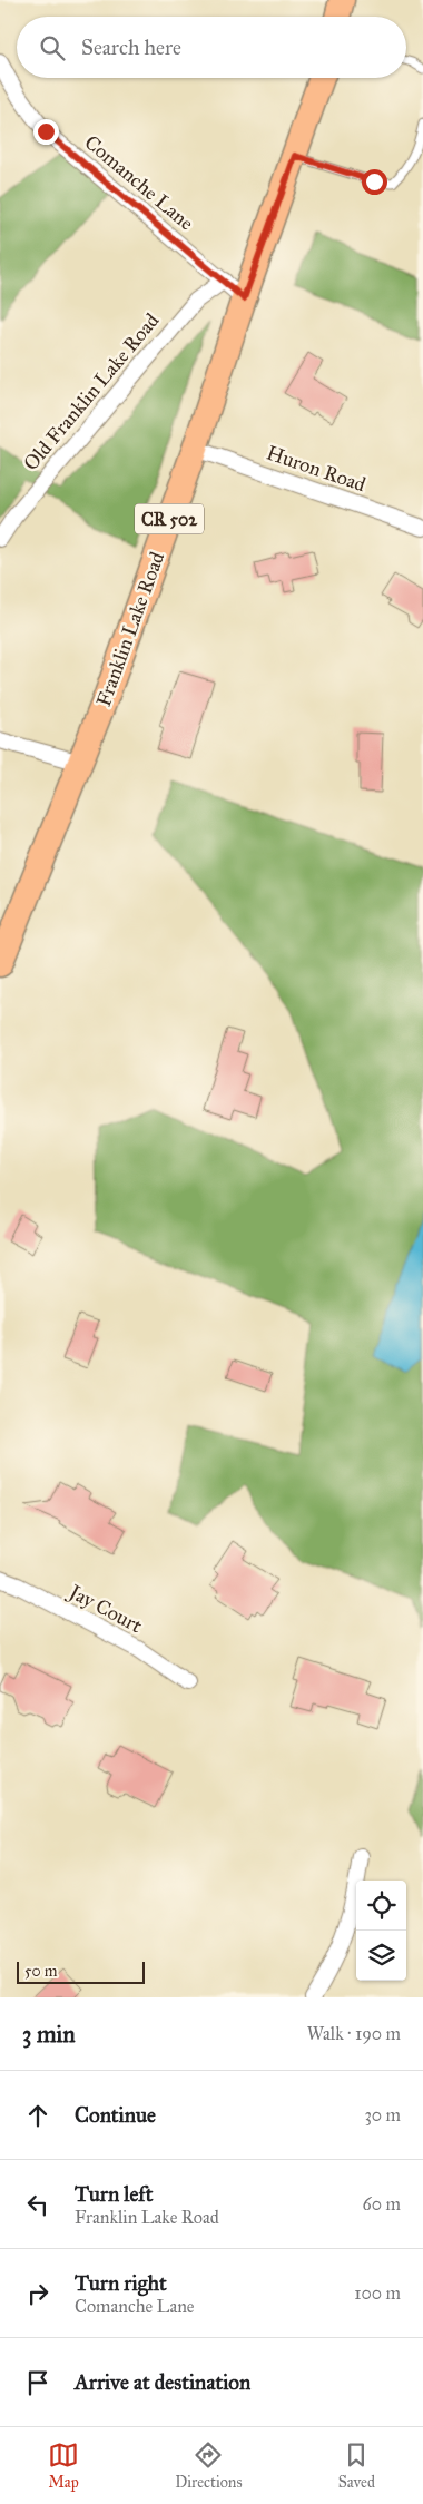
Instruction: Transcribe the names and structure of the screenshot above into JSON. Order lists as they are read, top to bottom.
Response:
{
  "streets": {
    "main road": ["CR 502", "Franklin Lake Road"],
    "street": [
      "Comanche Lane",
      "Old Franklin Lake Road",
      "Huron Road",
      "Jay Court"
    ]
  },
  "crossings": [
    ["Comanche Lane", "Old Franklin Lake Road"],
    ["Comanche Lane", "Franklin Lake Road"],
    ["Huron Road", "Franklin Lake Road"]
  ],
  "scale_bar": "50 m",
  "page": {
    "search": "Search here",
    "scale": "50 m",
    "heading": ["3 min", "Walk · 190 m"],
    "list": [
      ["Continue", "30 m"],
      ["Turn left", "Franklin Lake Road", "60 m"],
      ["Turn right", "Comanche Lane", "100 m"],
      "Arrive at destination"
    ],
    "nav": ["Map", "Directions", "Saved"]
  }
}
